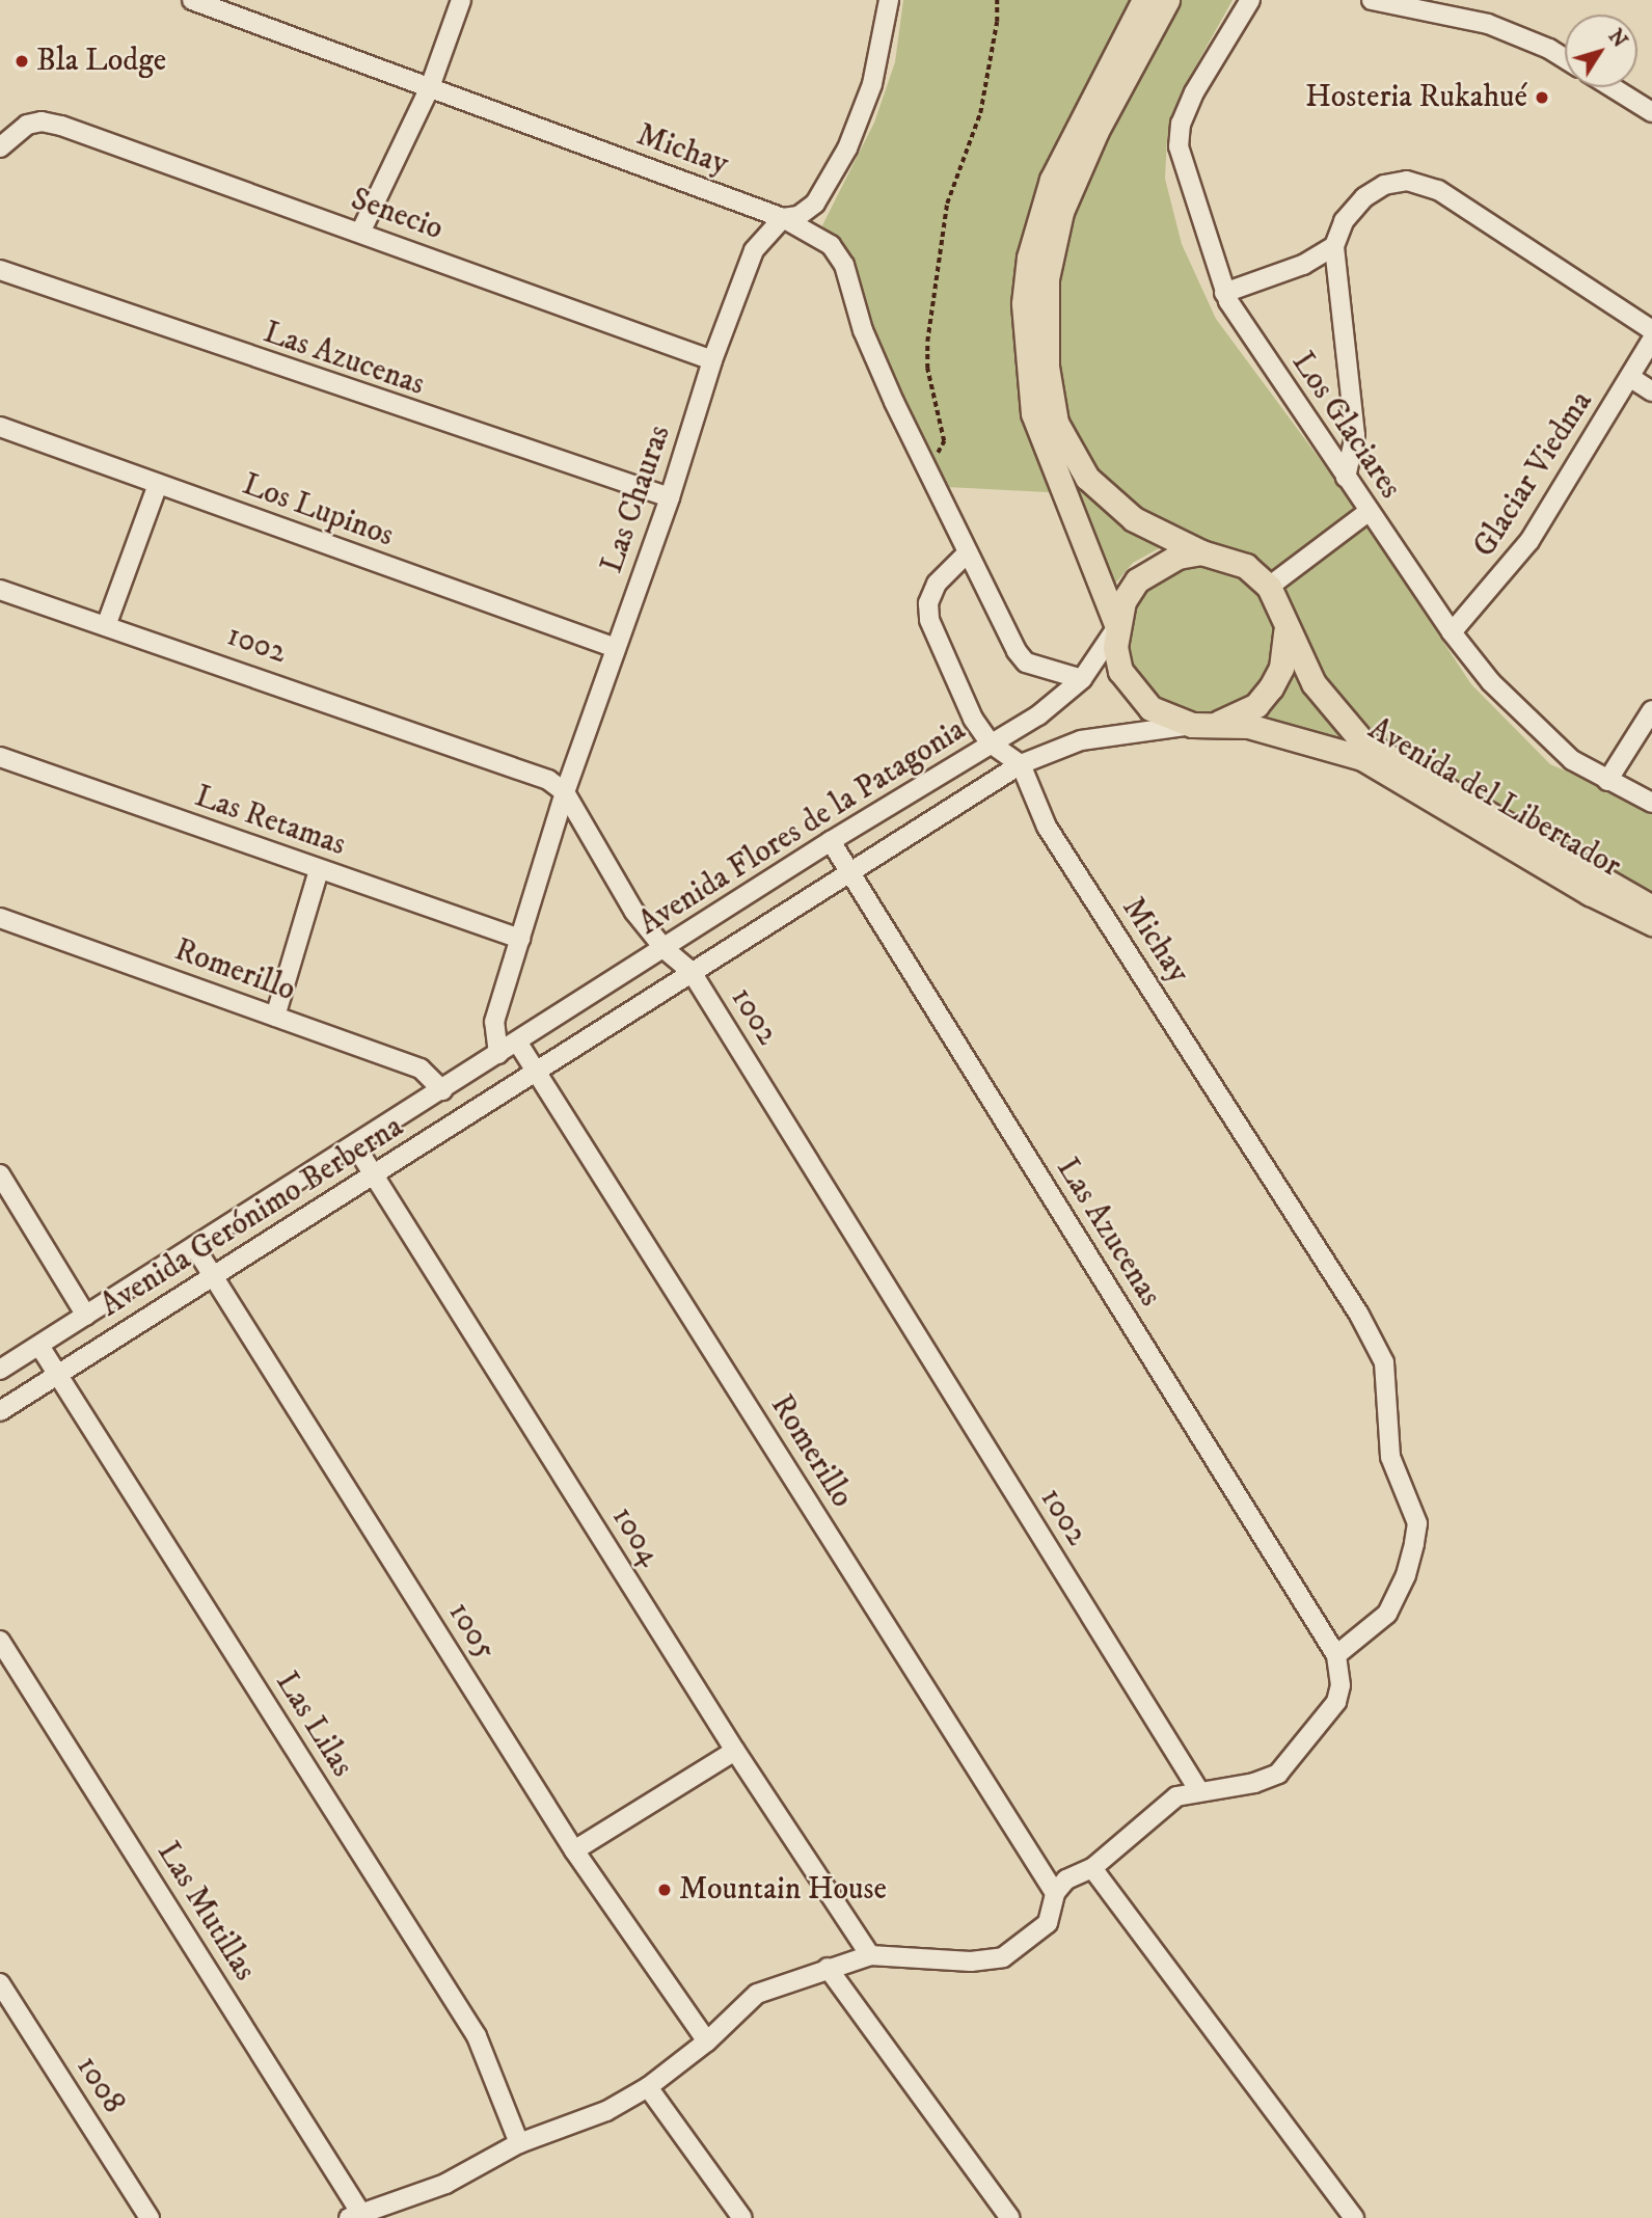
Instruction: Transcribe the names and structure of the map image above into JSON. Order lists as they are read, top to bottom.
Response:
{
  "streets": {
    "main road": ["Avenida del Libertador"],
    "street": [
      "Michay",
      "Senecio",
      "Las Azucenas",
      "Los Glaciares",
      "Glaciar Viedma",
      "Las Chauras",
      "Los Lupinos",
      "1002",
      "Las Retamas",
      "Avenida Flores de la Patagonia",
      "Romerillo",
      "Avenida Gerónimo Berberna",
      "1004",
      "1005",
      "Las Lilas",
      "Las Mutillas",
      "1008"
    ]
  },
  "crossings": [
    ["Michay", "Las Azucenas"],
    ["Michay", "Las Chauras"],
    ["Michay", "Avenida Flores de la Patagonia"],
    ["Senecio", "Las Chauras"],
    ["Las Azucenas", "Las Chauras"],
    ["Las Azucenas", "Avenida Flores de la Patagonia"],
    ["Los Glaciares", "Glaciar Viedma"],
    ["Las Chauras", "Los Lupinos"],
    ["Las Chauras", "1002"],
    ["Las Chauras", "Las Retamas"],
    ["Las Chauras", "Avenida Flores de la Patagonia"],
    ["Las Chauras", "Avenida Gerónimo Berberna"],
    ["1002", "Avenida Flores de la Patagonia"],
    ["Avenida del Libertador", "Avenida Flores de la Patagonia"],
    ["Avenida Flores de la Patagonia", "Romerillo"],
    ["Avenida Flores de la Patagonia", "Avenida Gerónimo Berberna"],
    ["Romerillo", "Avenida Gerónimo Berberna"],
    ["Avenida Gerónimo Berberna", "1004"],
    ["Avenida Gerónimo Berberna", "1005"],
    ["Avenida Gerónimo Berberna", "Las Lilas"]
  ],
  "places": ["Bla Lodge", "Hosteria Rukahué", "Mountain House"],
  "north": "top right"
}
